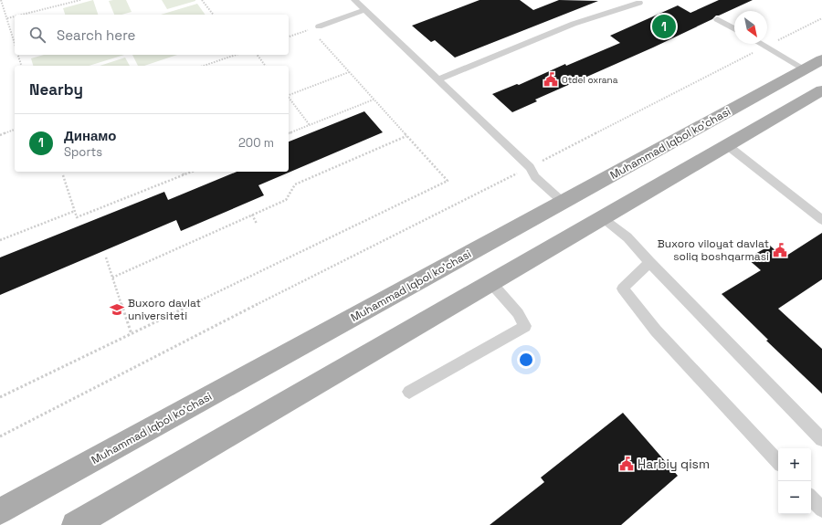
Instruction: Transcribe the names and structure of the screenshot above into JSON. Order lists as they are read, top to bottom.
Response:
{
  "streets": {
    "main road": ["Muhammad Iqbol ko'chasi"]
  },
  "places": {
    "public building": ["Otdel oxrana", "Buxoro viloyat davlat soliq boshqarmasi", "Harbiy qism"],
    "school or university": ["Buxoro davlat universiteti"]
  },
  "north": "bottom right",
  "page": {
    "pins": "1",
    "search": "Search here",
    "heading": "Nearby",
    "list": [
      {
        "mark": "1",
        "name": "Динамо",
        "note": "Sports",
        "value": "200 m"
      }
    ],
    "map_buttons": ["+", "−"]
  }
}
